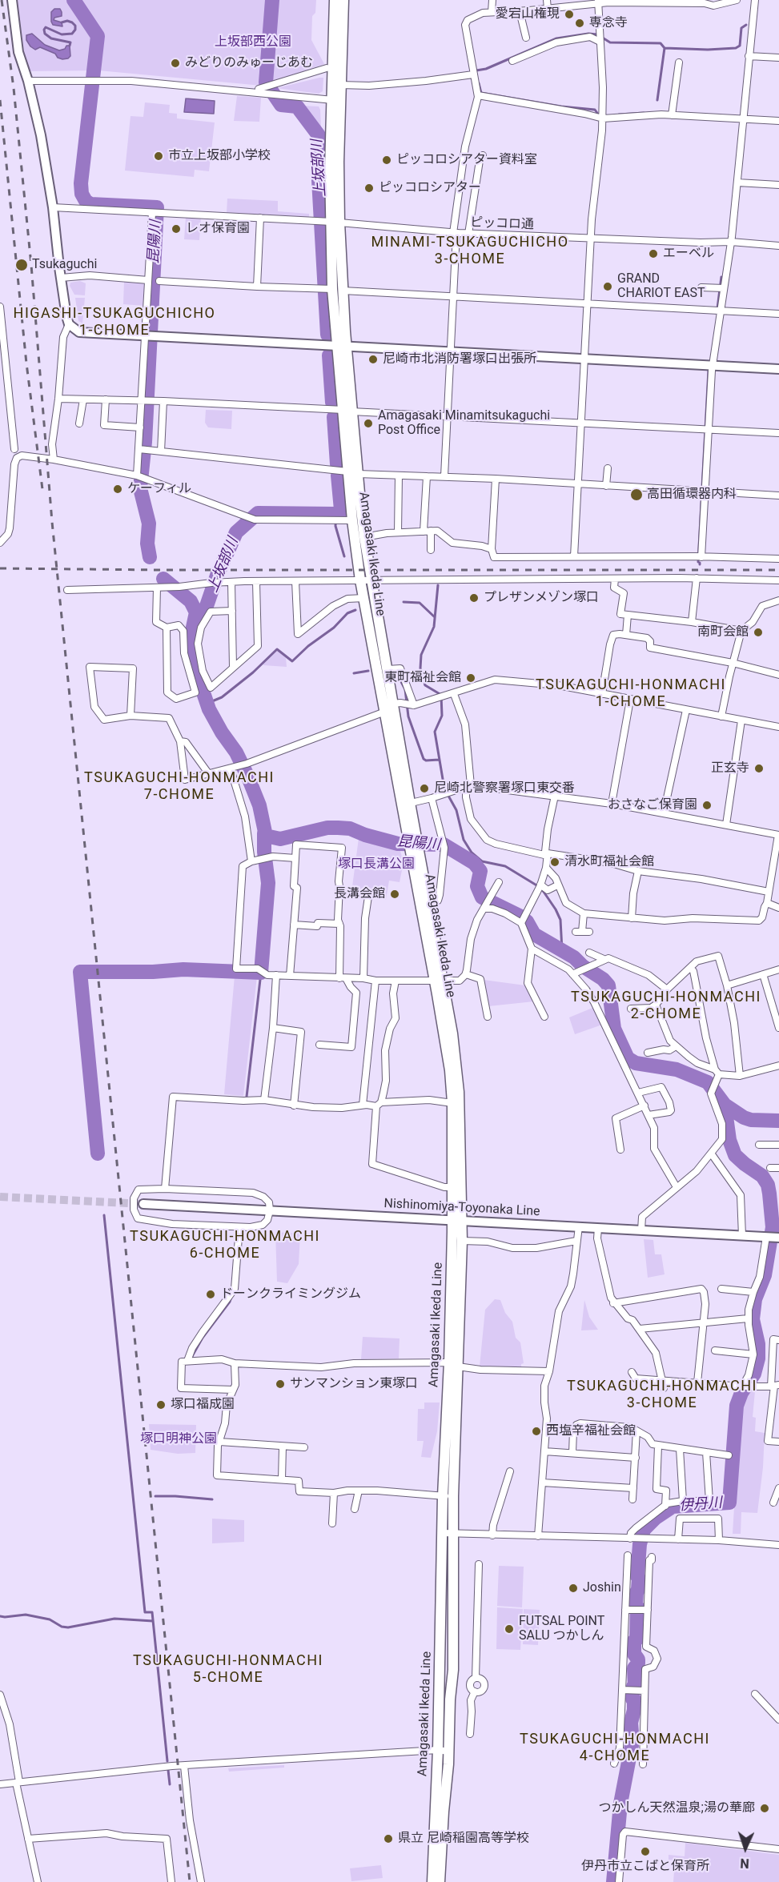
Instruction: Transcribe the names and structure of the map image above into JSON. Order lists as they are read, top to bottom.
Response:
{
  "streets": {
    "main road": ["Amagasaki Ikeda Line", "Nishinomiya-Toyonaka Line"],
    "street": ["ピッコロ通"]
  },
  "crossings": [
    ["ピッコロ通", "Amagasaki Ikeda Line"],
    ["Amagasaki Ikeda Line", "Nishinomiya-Toyonaka Line"]
  ],
  "districts": [
    "MINAMI-TSUKAGUCHICHO 3-CHOME",
    "HIGASHI-TSUKAGUCHICHO 1-CHOME",
    "TSUKAGUCHI-HONMACHI 1-CHOME",
    "TSUKAGUCHI-HONMACHI 7-CHOME",
    "TSUKAGUCHI-HONMACHI 2-CHOME",
    "TSUKAGUCHI-HONMACHI 6-CHOME",
    "TSUKAGUCHI-HONMACHI 3-CHOME",
    "TSUKAGUCHI-HONMACHI 5-CHOME",
    "TSUKAGUCHI-HONMACHI 4-CHOME"
  ],
  "water": ["上坂部川", "昆陽川", "伊丹川"],
  "parks": ["上坂部西公園", "塚口長溝公園", "塚口明神公園"],
  "places": [
    "愛宕山権現",
    "専念寺",
    "みどりのみゅーじあむ",
    "市立上坂部小学校",
    "ピッコロシアター資料室",
    "ピッコロシアター",
    "レオ保育園",
    "エーベル",
    "Tsukaguchi",
    "GRAND CHARIOT EAST",
    "尼崎市北消防署塚口出張所",
    "Amagasaki Minamitsukaguchi Post Office",
    "ケーフィル",
    "高田循環器内科",
    "プレザンメゾン塚口",
    "南町会館",
    "東町福祉会館",
    "正玄寺",
    "尼崎北警察署塚口東交番",
    "おさなご保育園",
    "清水町福祉会館",
    "長溝会館",
    "ドーンクライミングジム",
    "サンマンション東塚口",
    "塚口福成園",
    "西塩辛福祉会館",
    "Joshin",
    "FUTSAL POINT SALU つかしん",
    "つかしん天然温泉;湯の華廊",
    "県立 尼崎稲園高等学校",
    "伊丹市立こばと保育所"
  ],
  "north": "bottom"
}
